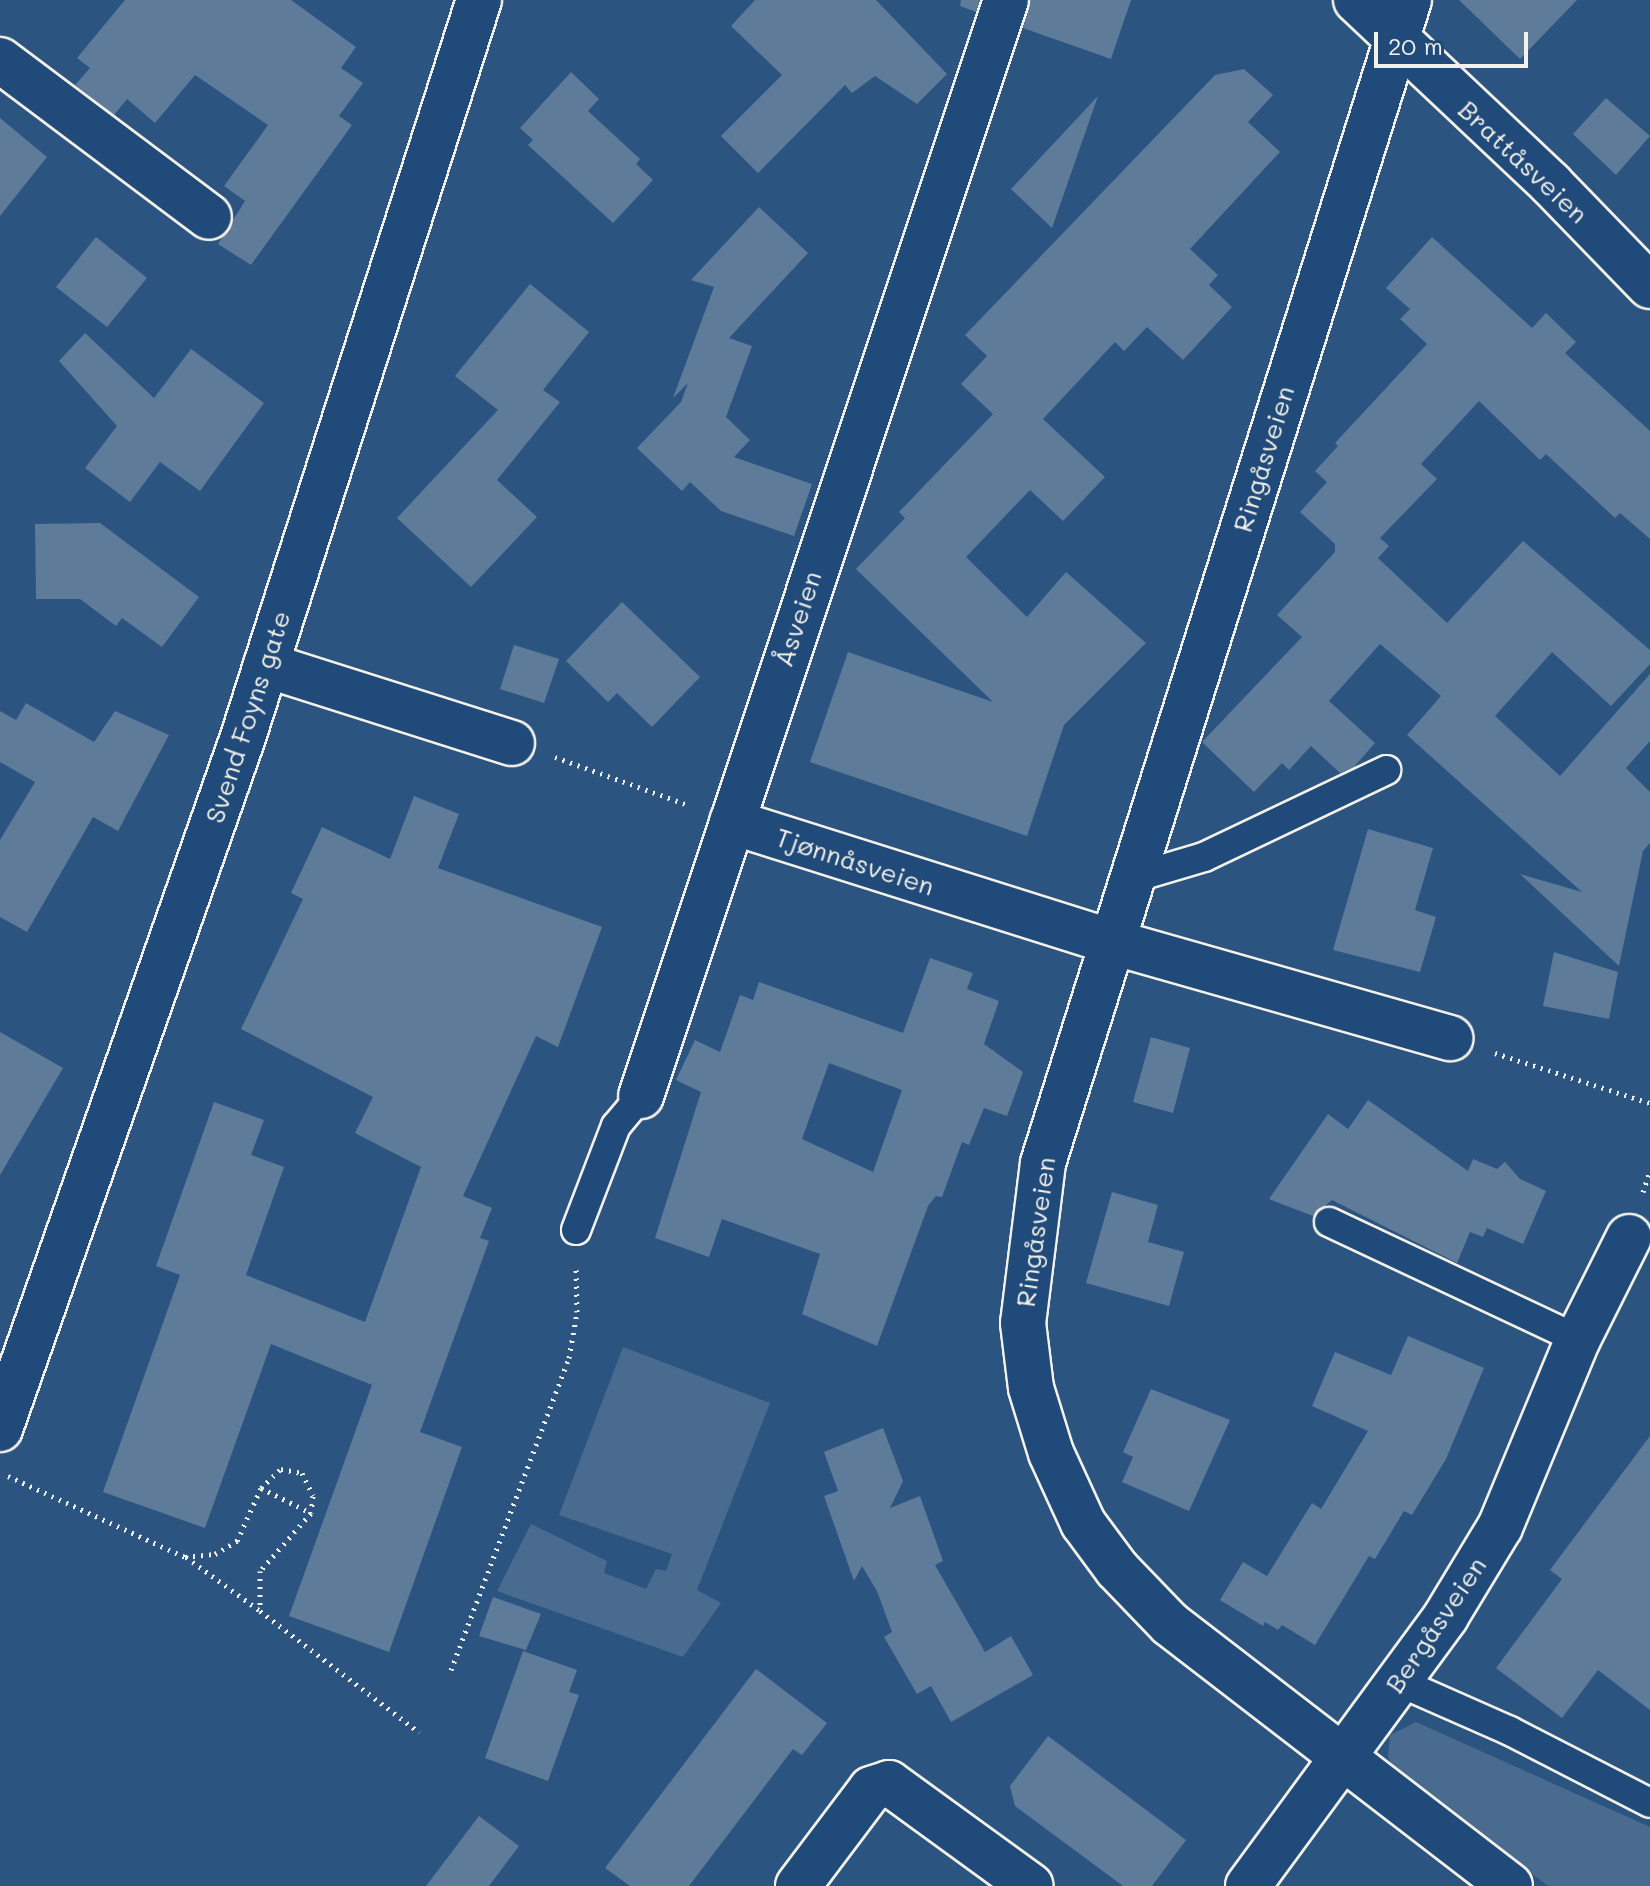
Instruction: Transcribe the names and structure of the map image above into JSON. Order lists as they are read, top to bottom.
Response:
{
  "streets": {
    "street": [
      "Brattåsveien",
      "Ringåsveien",
      "Åsveien",
      "Svend Foyns gate",
      "Tjønnåsveien",
      "Bergåsveien"
    ]
  },
  "crossings": [
    ["Brattåsveien", "Ringåsveien"],
    ["Ringåsveien", "Tjønnåsveien"],
    ["Ringåsveien", "Bergåsveien"],
    ["Åsveien", "Tjønnåsveien"]
  ],
  "scale_bar": "20 m"
}
